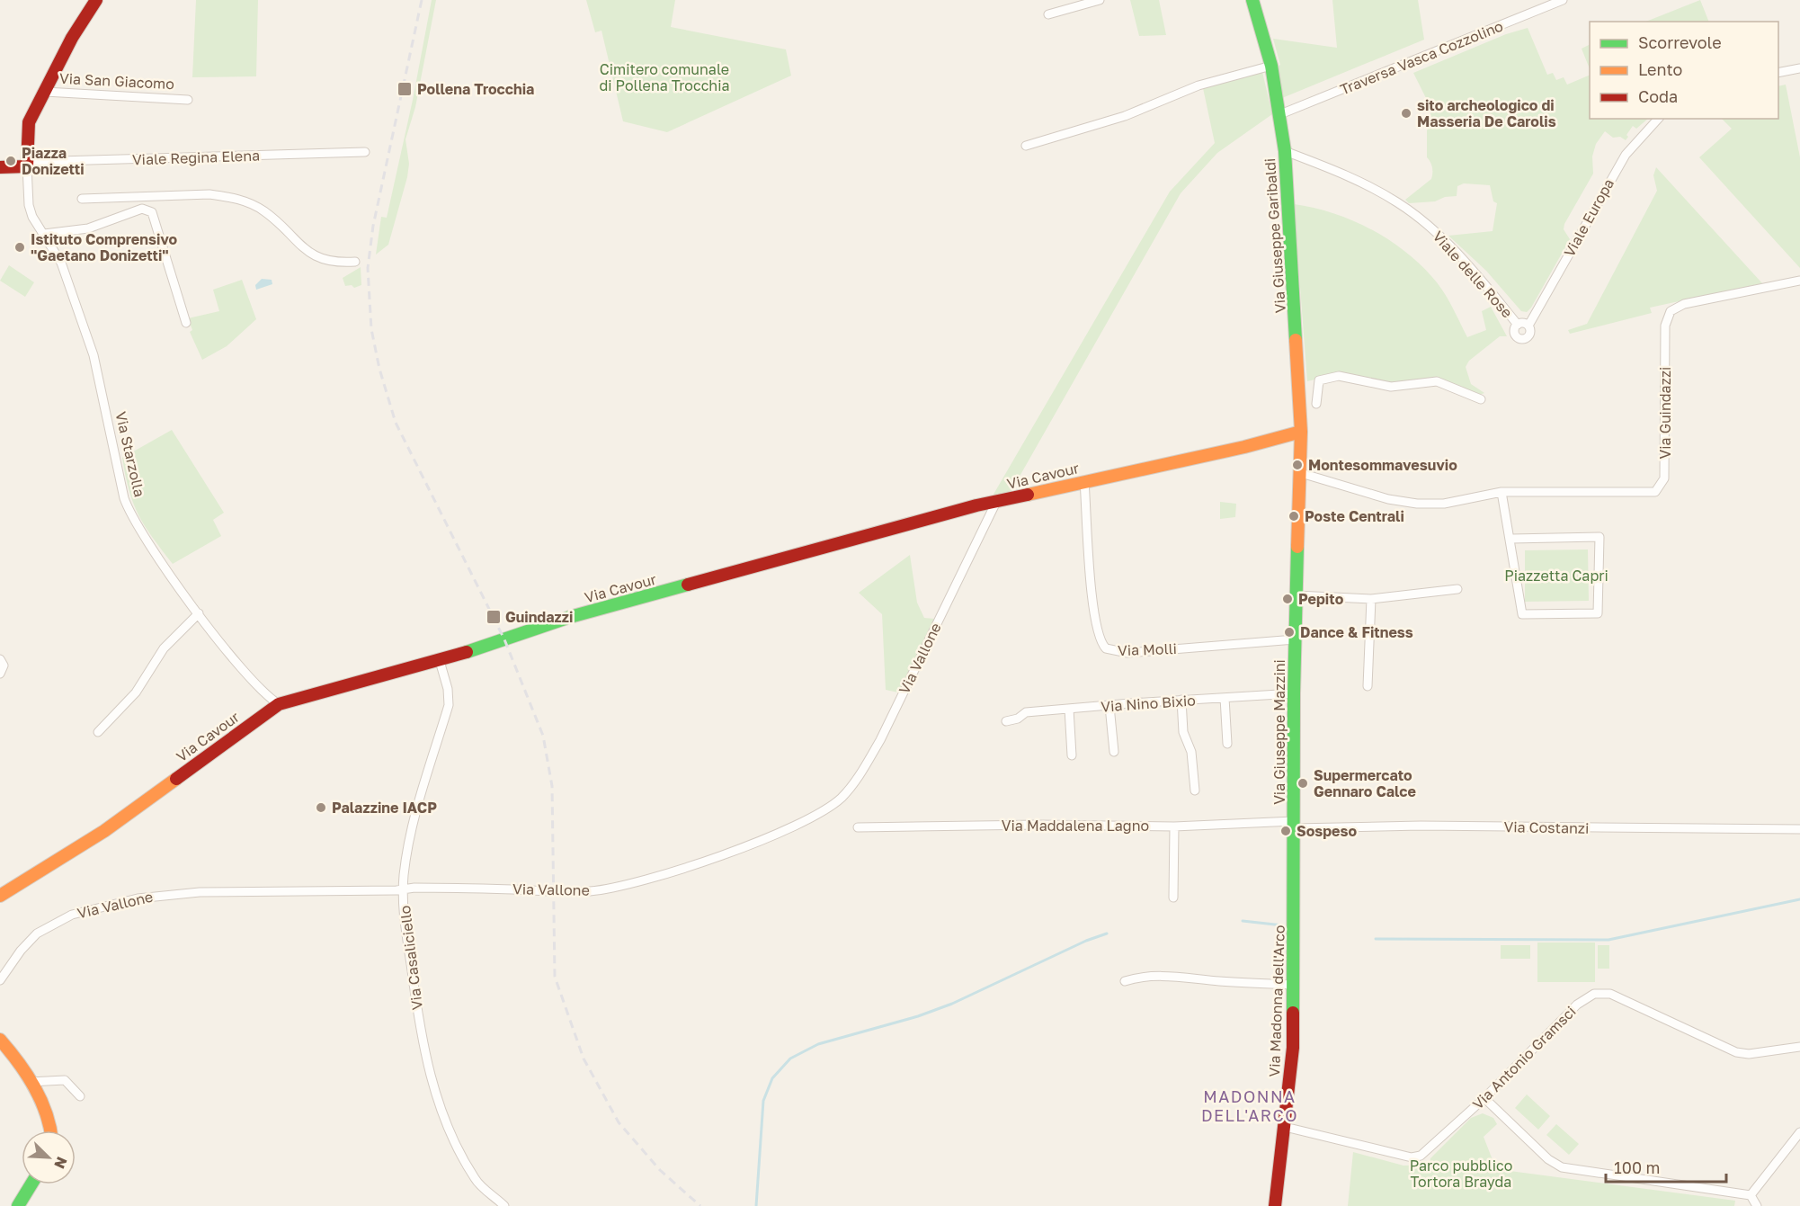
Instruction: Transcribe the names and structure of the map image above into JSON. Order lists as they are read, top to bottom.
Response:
{
  "streets": {
    "street": [
      "Traversa Vasca Cozzolino",
      "Via San Giacomo",
      "Viale Regina Elena",
      "Viale Europa",
      "Via Giuseppe Garibaldi",
      "Viale delle Rose",
      "Via Guindazzi",
      "Via Starzolla",
      "Via Cavour",
      "Via Molli",
      "Via Vallone",
      "Via Nino Bixio",
      "Via Giuseppe Mazzini",
      "Via Maddalena Lagno",
      "Via Costanzi",
      "Via Casaliciello",
      "Via Madonna dell'Arco",
      "Via Antonio Gramsci"
    ]
  },
  "crossings": [
    ["Traversa Vasca Cozzolino", "Via Giuseppe Garibaldi"],
    ["Via San Giacomo", "Viale Regina Elena"],
    ["Via San Giacomo", "Via Starzolla"],
    ["Viale Regina Elena", "Via Starzolla"],
    ["Viale Europa", "Viale delle Rose"],
    ["Via Giuseppe Garibaldi", "Viale delle Rose"],
    ["Via Giuseppe Garibaldi", "Via Guindazzi"],
    ["Via Giuseppe Garibaldi", "Via Cavour"],
    ["Via Giuseppe Garibaldi", "Via Giuseppe Mazzini"],
    ["Via Guindazzi", "Via Giuseppe Mazzini"],
    ["Via Starzolla", "Via Cavour"],
    ["Via Cavour", "Via Molli"],
    ["Via Cavour", "Via Vallone"],
    ["Via Cavour", "Via Casaliciello"],
    ["Via Molli", "Via Giuseppe Mazzini"],
    ["Via Vallone", "Via Casaliciello"],
    ["Via Nino Bixio", "Via Giuseppe Mazzini"],
    ["Via Giuseppe Mazzini", "Via Maddalena Lagno"],
    ["Via Giuseppe Mazzini", "Via Costanzi"],
    ["Via Giuseppe Mazzini", "Via Madonna dell'Arco"],
    ["Via Maddalena Lagno", "Via Costanzi"],
    ["Via Maddalena Lagno", "Via Madonna dell'Arco"],
    ["Via Costanzi", "Via Madonna dell'Arco"],
    ["Via Madonna dell'Arco", "Via Antonio Gramsci"]
  ],
  "districts": ["MADONNA DELL'ARCO"],
  "parks": ["Cimitero comunale di Pollena Trocchia", "Piazzetta Capri", "Parco pubblico Tortora Brayda"],
  "places": {
    "transit": ["Pollena Trocchia", "Guindazzi"],
    "other": [
      "sito archeologico di Masseria De Carolis",
      "Piazza Donizetti",
      "Istituto Comprensivo \"Gaetano Donizetti\"",
      "Montesommavesuvio",
      "Poste Centrali",
      "Pepito",
      "Dance & Fitness",
      "Supermercato Gennaro Calce",
      "Palazzine IACP",
      "Sospeso"
    ]
  },
  "legend": ["Scorrevole", "Lento", "Coda"],
  "scale_bar": "100 m",
  "north": "bottom right"
}
